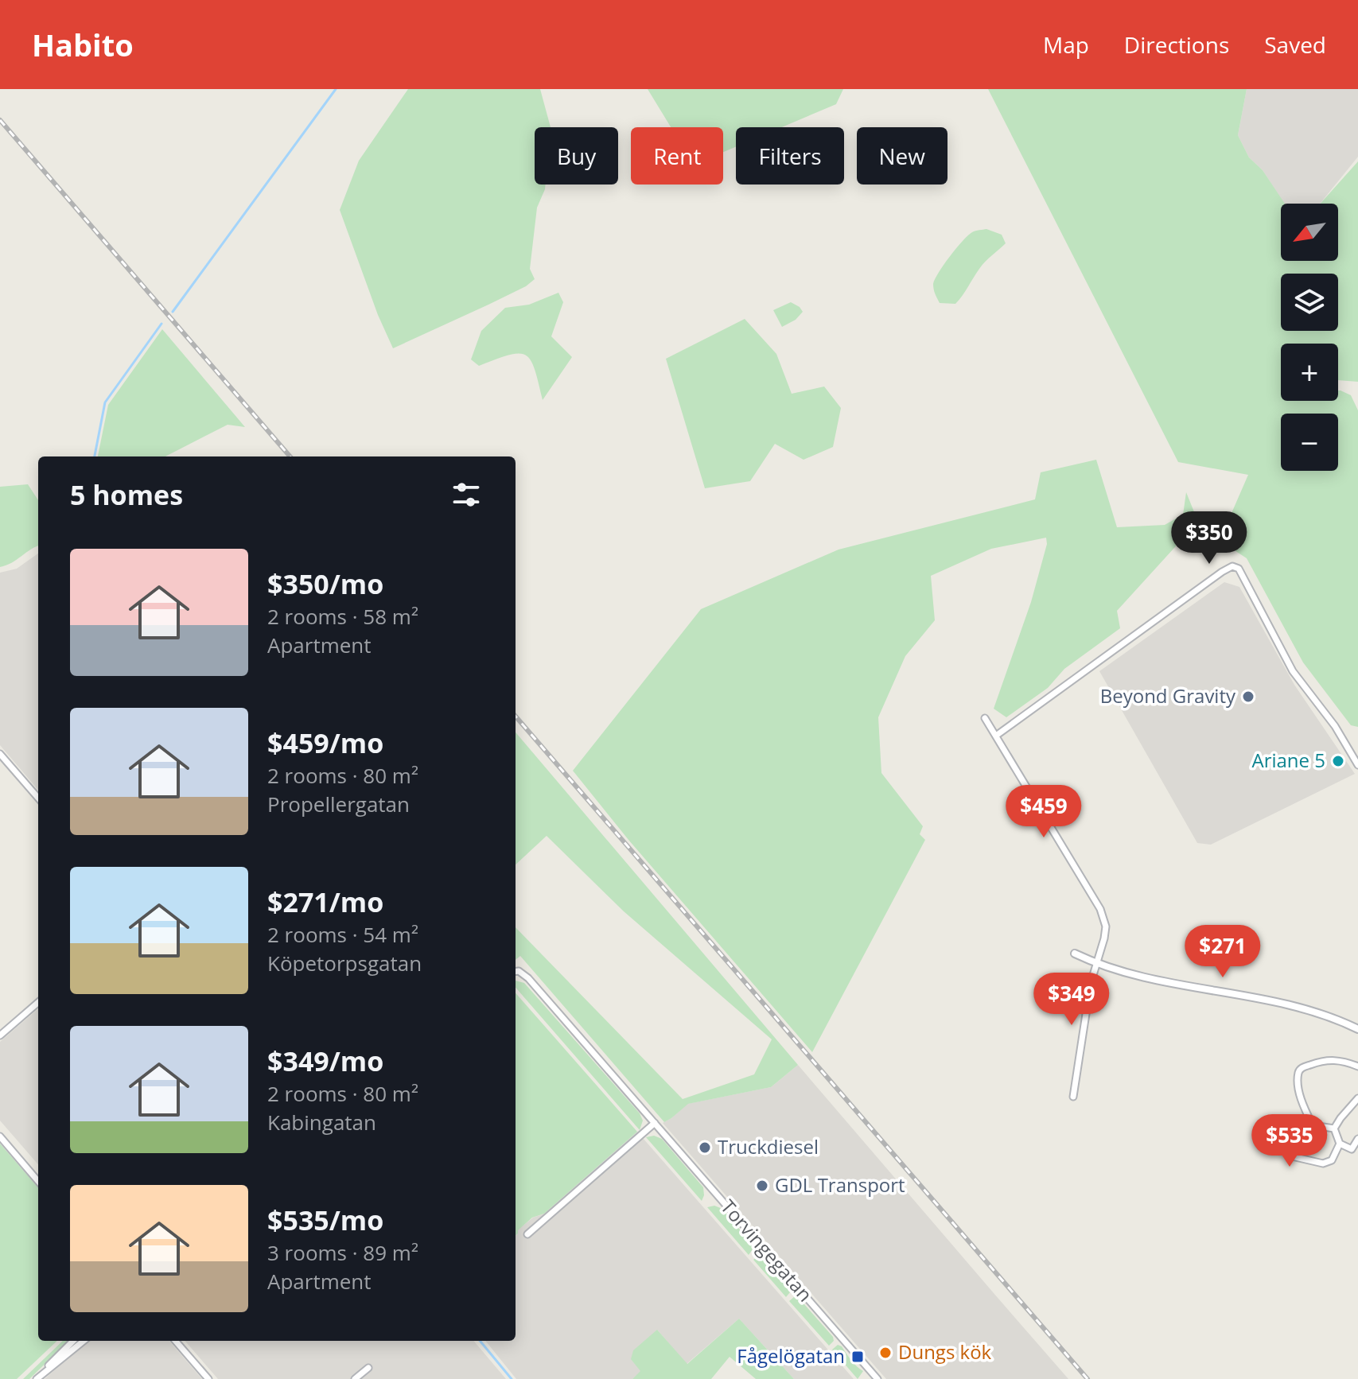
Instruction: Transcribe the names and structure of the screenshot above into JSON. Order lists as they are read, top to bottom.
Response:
{
  "streets": {
    "street": ["Torvingegatan"]
  },
  "places": {
    "other": [
      "Beyond Gravity",
      "Ariane 5",
      "Truckdiesel",
      "GDL Transport",
      "Dungs kök"
    ],
    "transit": ["Fågelögatan"]
  },
  "north": "bottom left",
  "page": {
    "header": "Habito",
    "nav": ["Map", "Directions", "Saved"],
    "chip": [
      "Buy",
      "Rent",
      "Filters",
      "New"
    ],
    "map_buttons": ["+", "−"],
    "heading": "5 homes",
    "price": [
      "$350",
      "$459",
      "$271",
      "$349",
      "$535"
    ],
    "list": [
      {
        "name": "$350/mo",
        "note": "2 rooms · 58 m² · Apartment"
      },
      {
        "name": "$459/mo",
        "note": "2 rooms · 80 m² · Propellergatan"
      },
      {
        "name": "$271/mo",
        "note": "2 rooms · 54 m² · Köpetorpsgatan"
      },
      {
        "name": "$349/mo",
        "note": "2 rooms · 80 m² · Kabingatan"
      },
      {
        "name": "$535/mo",
        "note": "3 rooms · 89 m² · Apartment"
      }
    ]
  }
}
